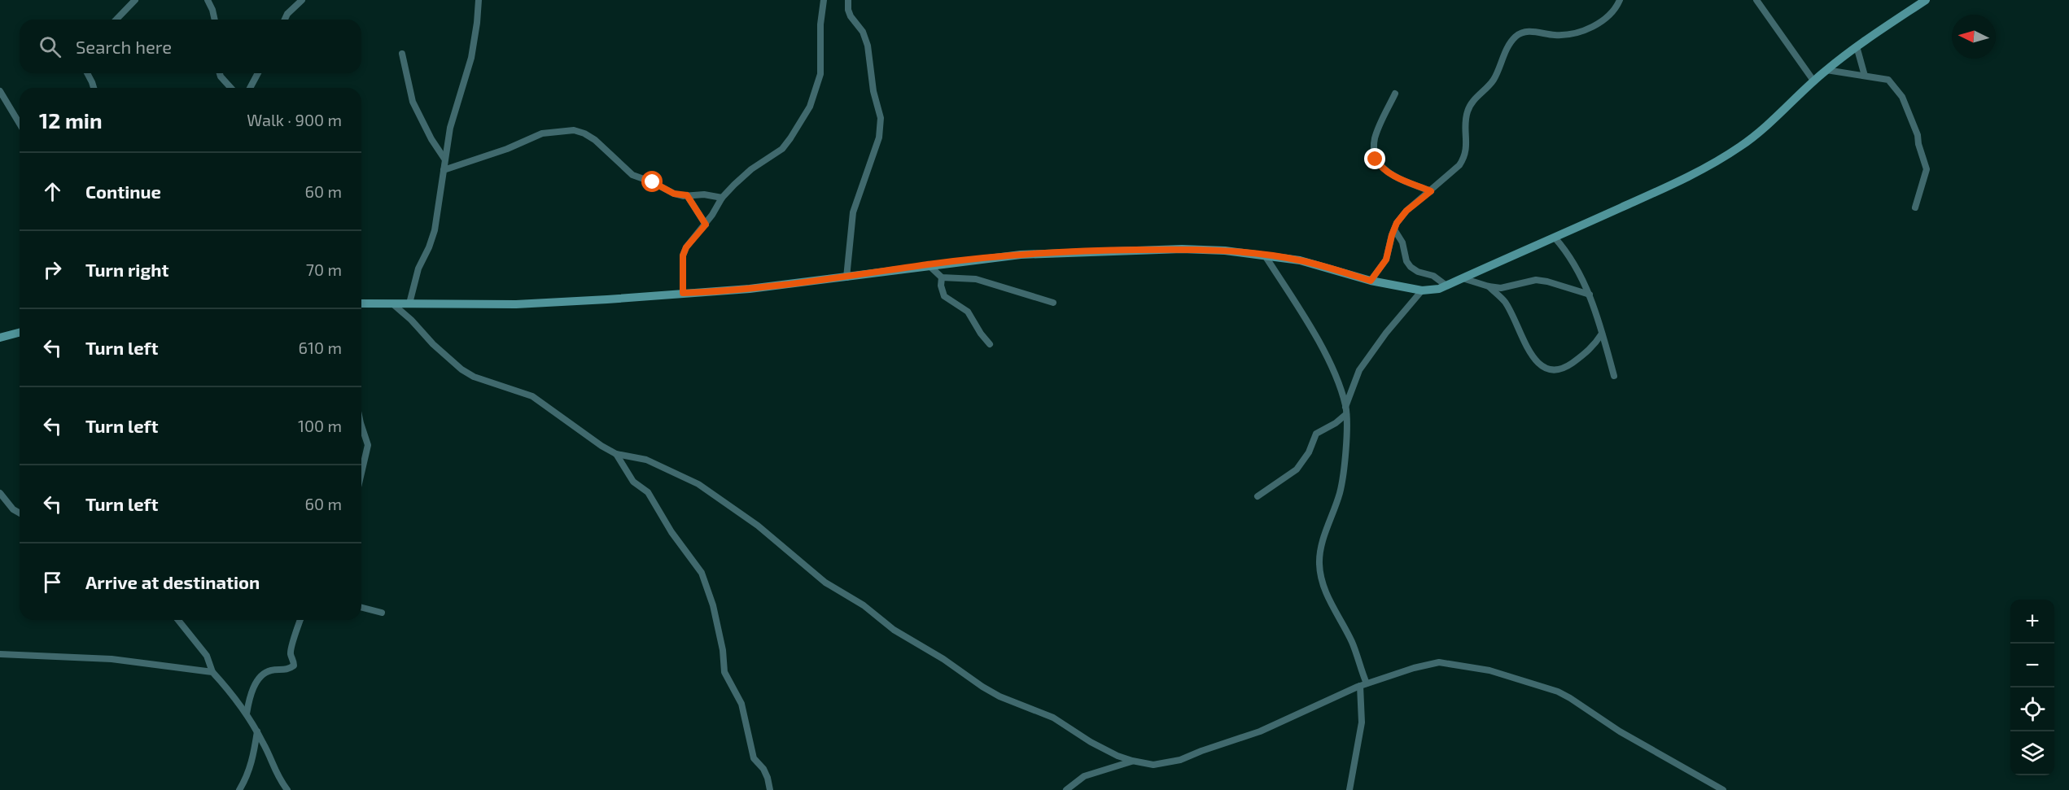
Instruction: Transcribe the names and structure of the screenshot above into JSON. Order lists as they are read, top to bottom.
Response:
{
  "north": "left",
  "page": {
    "search": "Search here",
    "heading": ["12 min", "Walk · 900 m"],
    "list": [
      ["Continue", "60 m"],
      ["Turn right", "70 m"],
      ["Turn left", "610 m"],
      ["Turn left", "100 m"],
      ["Turn left", "60 m"],
      "Arrive at destination"
    ],
    "map_buttons": ["+", "−"]
  }
}
